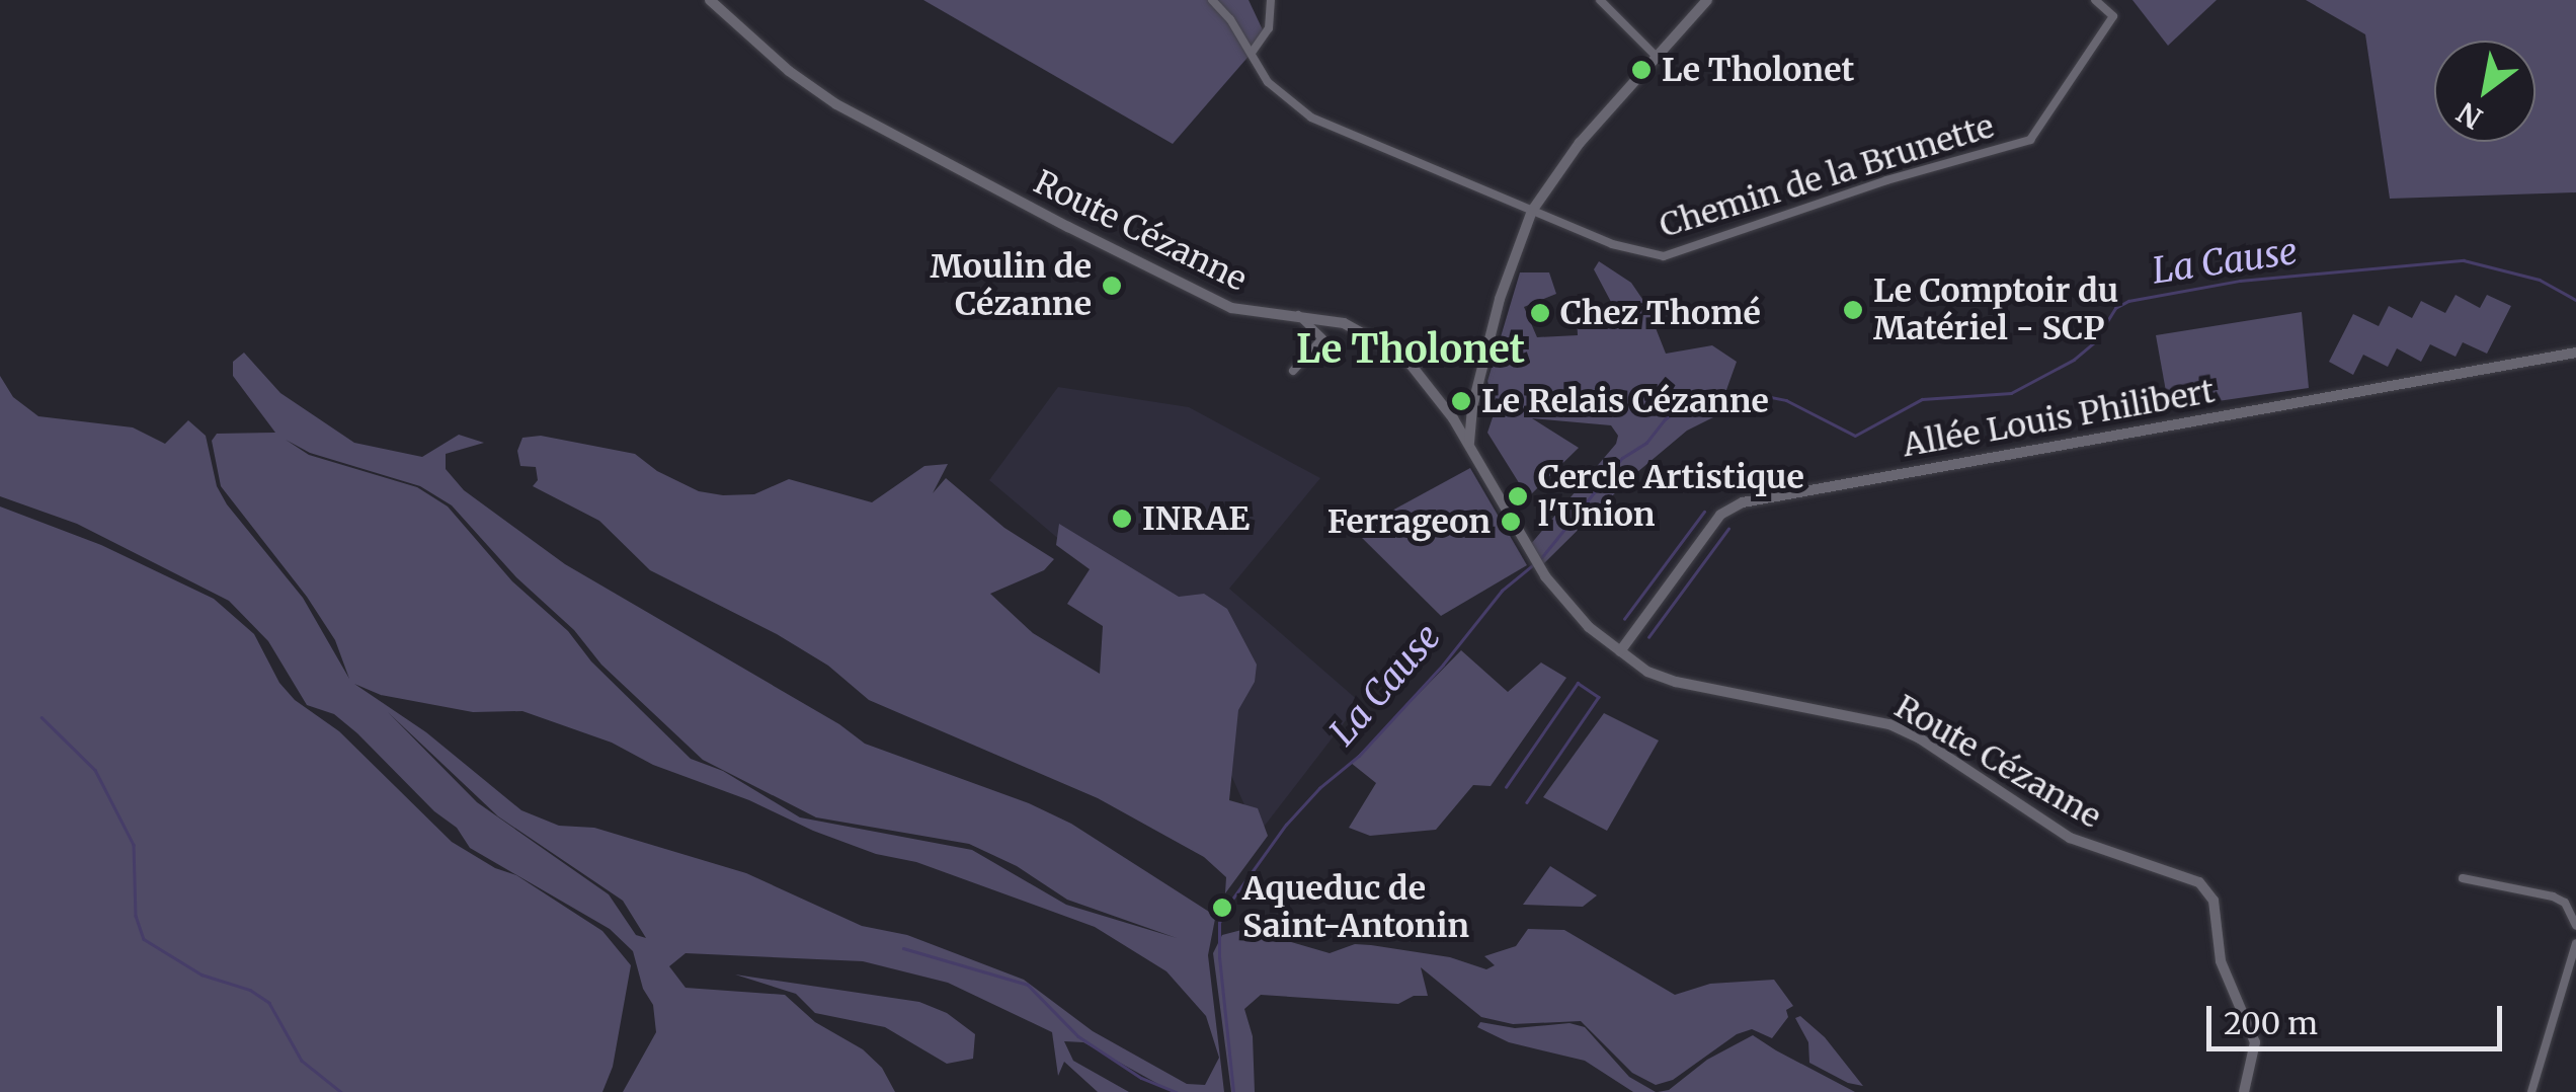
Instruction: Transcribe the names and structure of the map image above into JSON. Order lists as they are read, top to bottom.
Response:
{
  "streets": {
    "street": ["Chemin de la Brunette", "Route Cézanne", "Allée Louis Philibert"]
  },
  "crossings": [
    ["Route Cézanne", "Allée Louis Philibert"]
  ],
  "districts": ["Le Tholonet"],
  "water": ["La Cause"],
  "places": [
    "Le Tholonet",
    "Moulin de Cézanne",
    "Le Comptoir du Matériel - SCP",
    "Chez Thomé",
    "Le Relais Cézanne",
    "Cercle Artistique l'Union",
    "INRAE",
    "Ferrageon",
    "Aqueduc de Saint-Antonin"
  ],
  "scale_bar": "200 m",
  "north": "bottom left"
}
